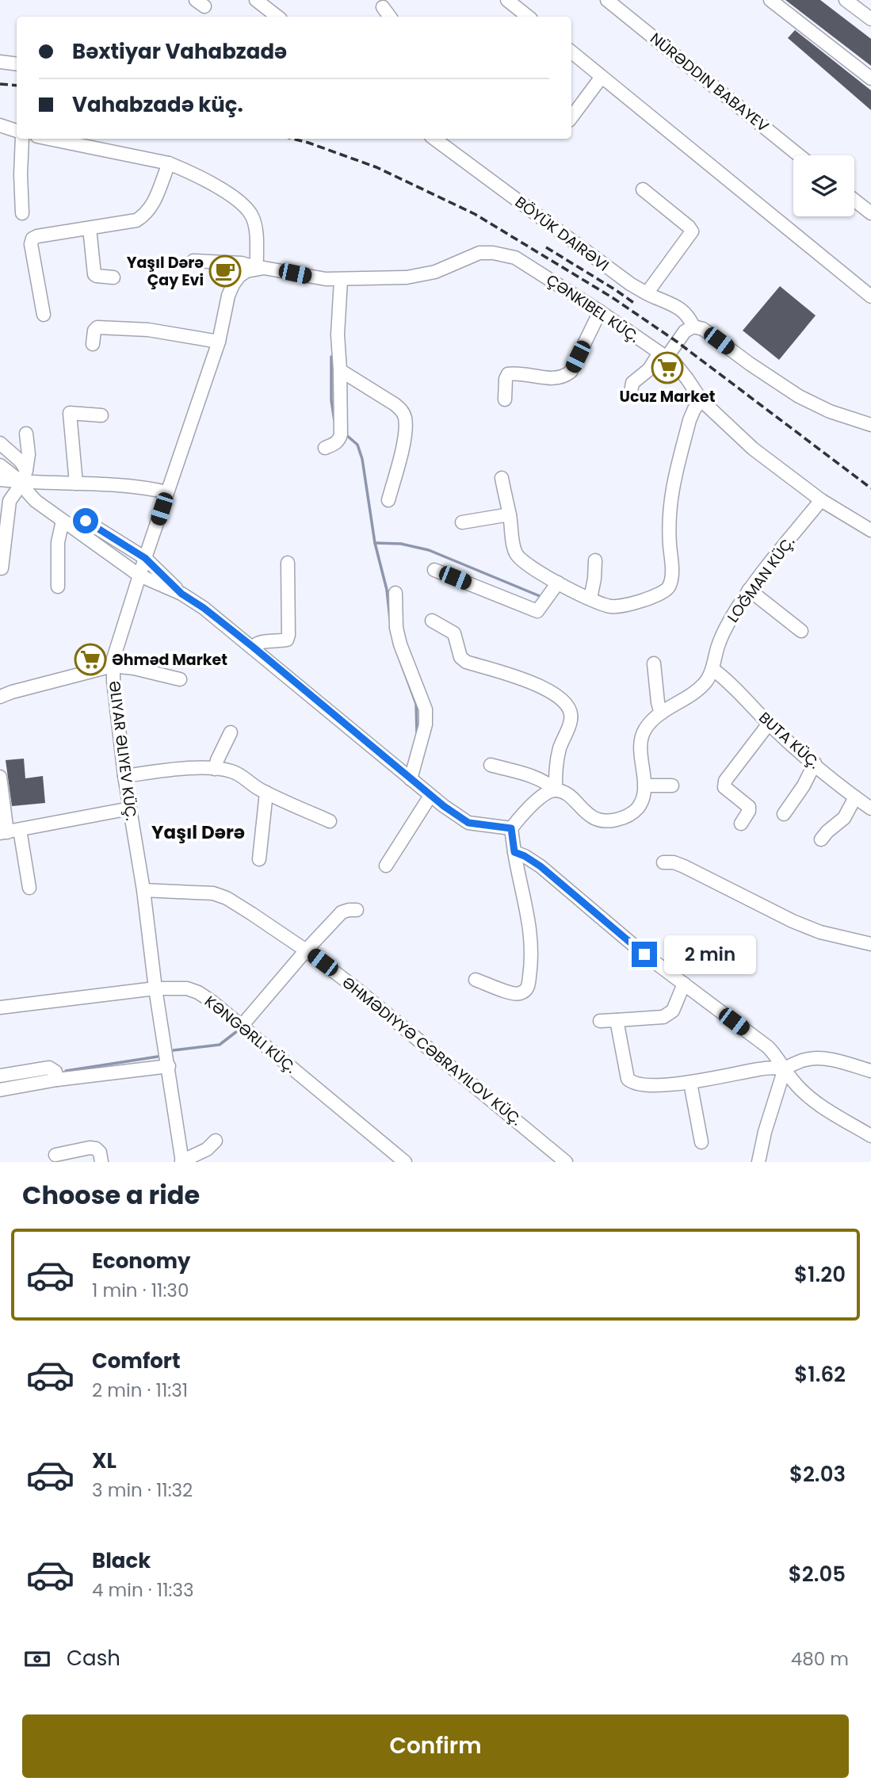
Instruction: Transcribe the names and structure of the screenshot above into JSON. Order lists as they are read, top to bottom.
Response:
{
  "streets": {
    "street": [
      "NÜRƏDDIN BABAYEV",
      "BÖYÜK DAIRƏVI",
      "ÇƏNKIBEL KÜÇ.",
      "LOĞMAN KÜÇ.",
      "BUTA KÜÇ.",
      "ƏLIYAR ƏLIYEV KÜÇ.",
      "KƏNGƏRLI KÜÇ."
    ]
  },
  "crossings": [
    ["ÇƏNKIBEL KÜÇ.", "LOĞMAN KÜÇ."],
    ["ÇƏNKIBEL KÜÇ.", "ƏLIYAR ƏLIYEV KÜÇ."],
    ["LOĞMAN KÜÇ.", "BUTA KÜÇ."],
    ["ƏLIYAR ƏLIYEV KÜÇ.", "KƏNGƏRLI KÜÇ."]
  ],
  "districts": ["Yaşıl Dərə"],
  "places": {
    "cafe": ["Yaşıl Dərə Çay Evi"],
    "supermarket": ["Ucuz Market", "Əhməd Market"]
  },
  "page": {
    "banner": ["Bəxtiyar Vahabzadə", "Vahabzadə küç."],
    "bubble": "2 min",
    "heading": "Choose a ride",
    "list": [
      {
        "name": "Economy",
        "note": "1 min · 11:30",
        "value": "$1.20"
      },
      {
        "name": "Comfort",
        "note": "2 min · 11:31",
        "value": "$1.62"
      },
      {
        "name": "XL",
        "note": "3 min · 11:32",
        "value": "$2.03"
      },
      {
        "name": "Black",
        "note": "4 min · 11:33",
        "value": "$2.05"
      }
    ],
    "pay": ["Cash", "480 m"],
    "buttons": "Confirm"
  }
}
